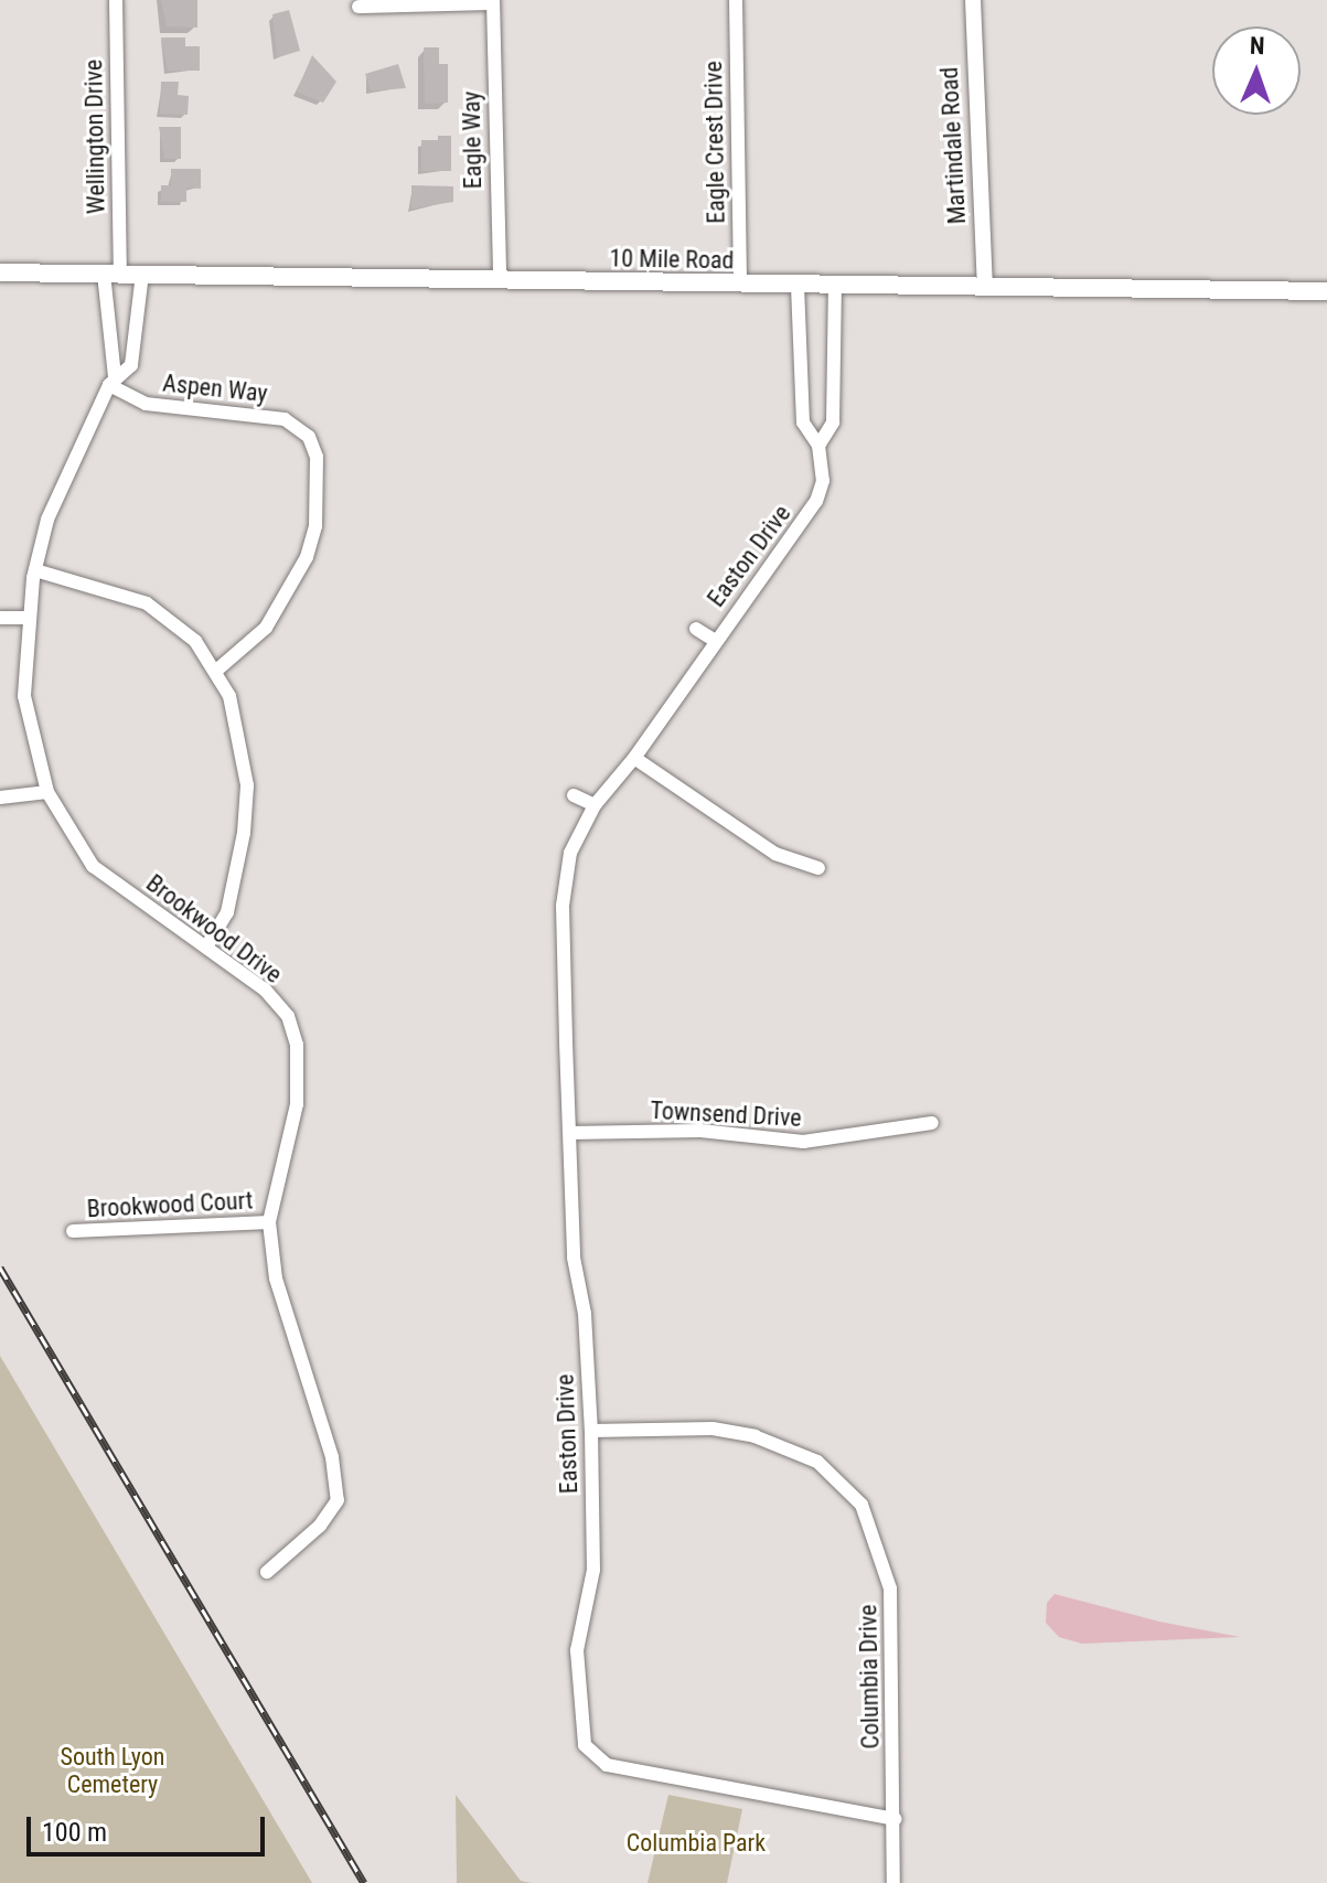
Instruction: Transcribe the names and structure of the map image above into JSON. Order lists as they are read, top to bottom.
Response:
{
  "streets": {
    "main road": ["10 Mile Road"],
    "street": [
      "Wellington Drive",
      "Eagle Way",
      "Eagle Crest Drive",
      "Martindale Road",
      "Aspen Way",
      "Easton Drive",
      "Brookwood Drive",
      "Townsend Drive",
      "Brookwood Court",
      "Columbia Drive"
    ]
  },
  "crossings": [
    ["Wellington Drive", "10 Mile Road"],
    ["Eagle Way", "10 Mile Road"],
    ["Eagle Crest Drive", "10 Mile Road"],
    ["Martindale Road", "10 Mile Road"],
    ["10 Mile Road", "Easton Drive"],
    ["10 Mile Road", "Brookwood Drive"],
    ["Aspen Way", "Brookwood Drive"],
    ["Easton Drive", "Townsend Drive"],
    ["Easton Drive", "Columbia Drive"],
    ["Brookwood Drive", "Brookwood Court"]
  ],
  "parks": ["South Lyon Cemetery", "Columbia Park"],
  "scale_bar": "100 m",
  "north": "top"
}
